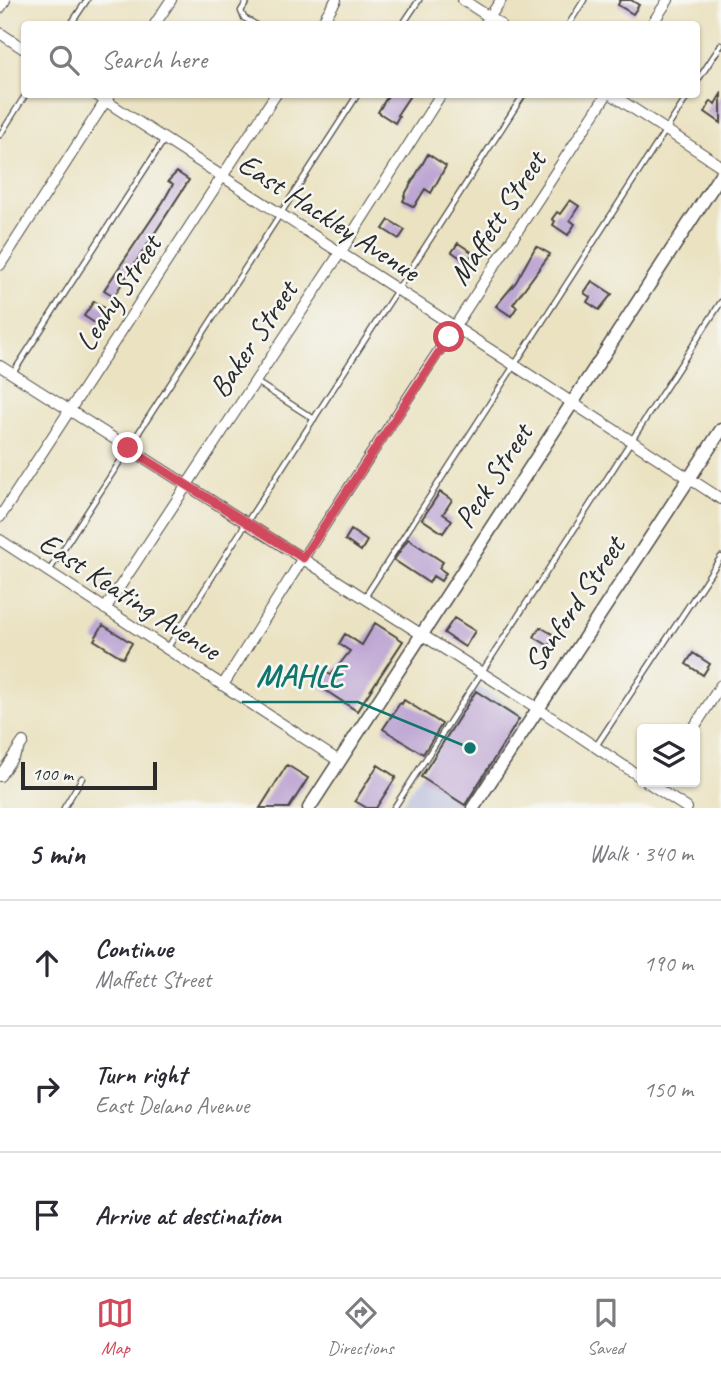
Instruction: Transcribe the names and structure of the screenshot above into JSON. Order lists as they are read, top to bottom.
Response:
{
  "streets": {
    "street": [
      "East Hackley Avenue",
      "Maffett Street",
      "Leahy Street",
      "Baker Street",
      "Peck Street",
      "East Keating Avenue",
      "Sanford Street"
    ]
  },
  "crossings": [
    ["East Hackley Avenue", "Maffett Street"],
    ["East Hackley Avenue", "Leahy Street"],
    ["East Hackley Avenue", "Baker Street"],
    ["East Hackley Avenue", "Peck Street"],
    ["East Hackley Avenue", "Sanford Street"],
    ["Maffett Street", "East Keating Avenue"],
    ["Baker Street", "East Keating Avenue"],
    ["Peck Street", "East Keating Avenue"]
  ],
  "places": ["MAHLE"],
  "scale_bar": "100 m",
  "page": {
    "search": "Search here",
    "scale": "100 m",
    "heading": ["5 min", "Walk · 340 m"],
    "list": [
      ["Continue", "Maffett Street", "190 m"],
      ["Turn right", "East Delano Avenue", "150 m"],
      "Arrive at destination"
    ],
    "nav": ["Map", "Directions", "Saved"]
  }
}
